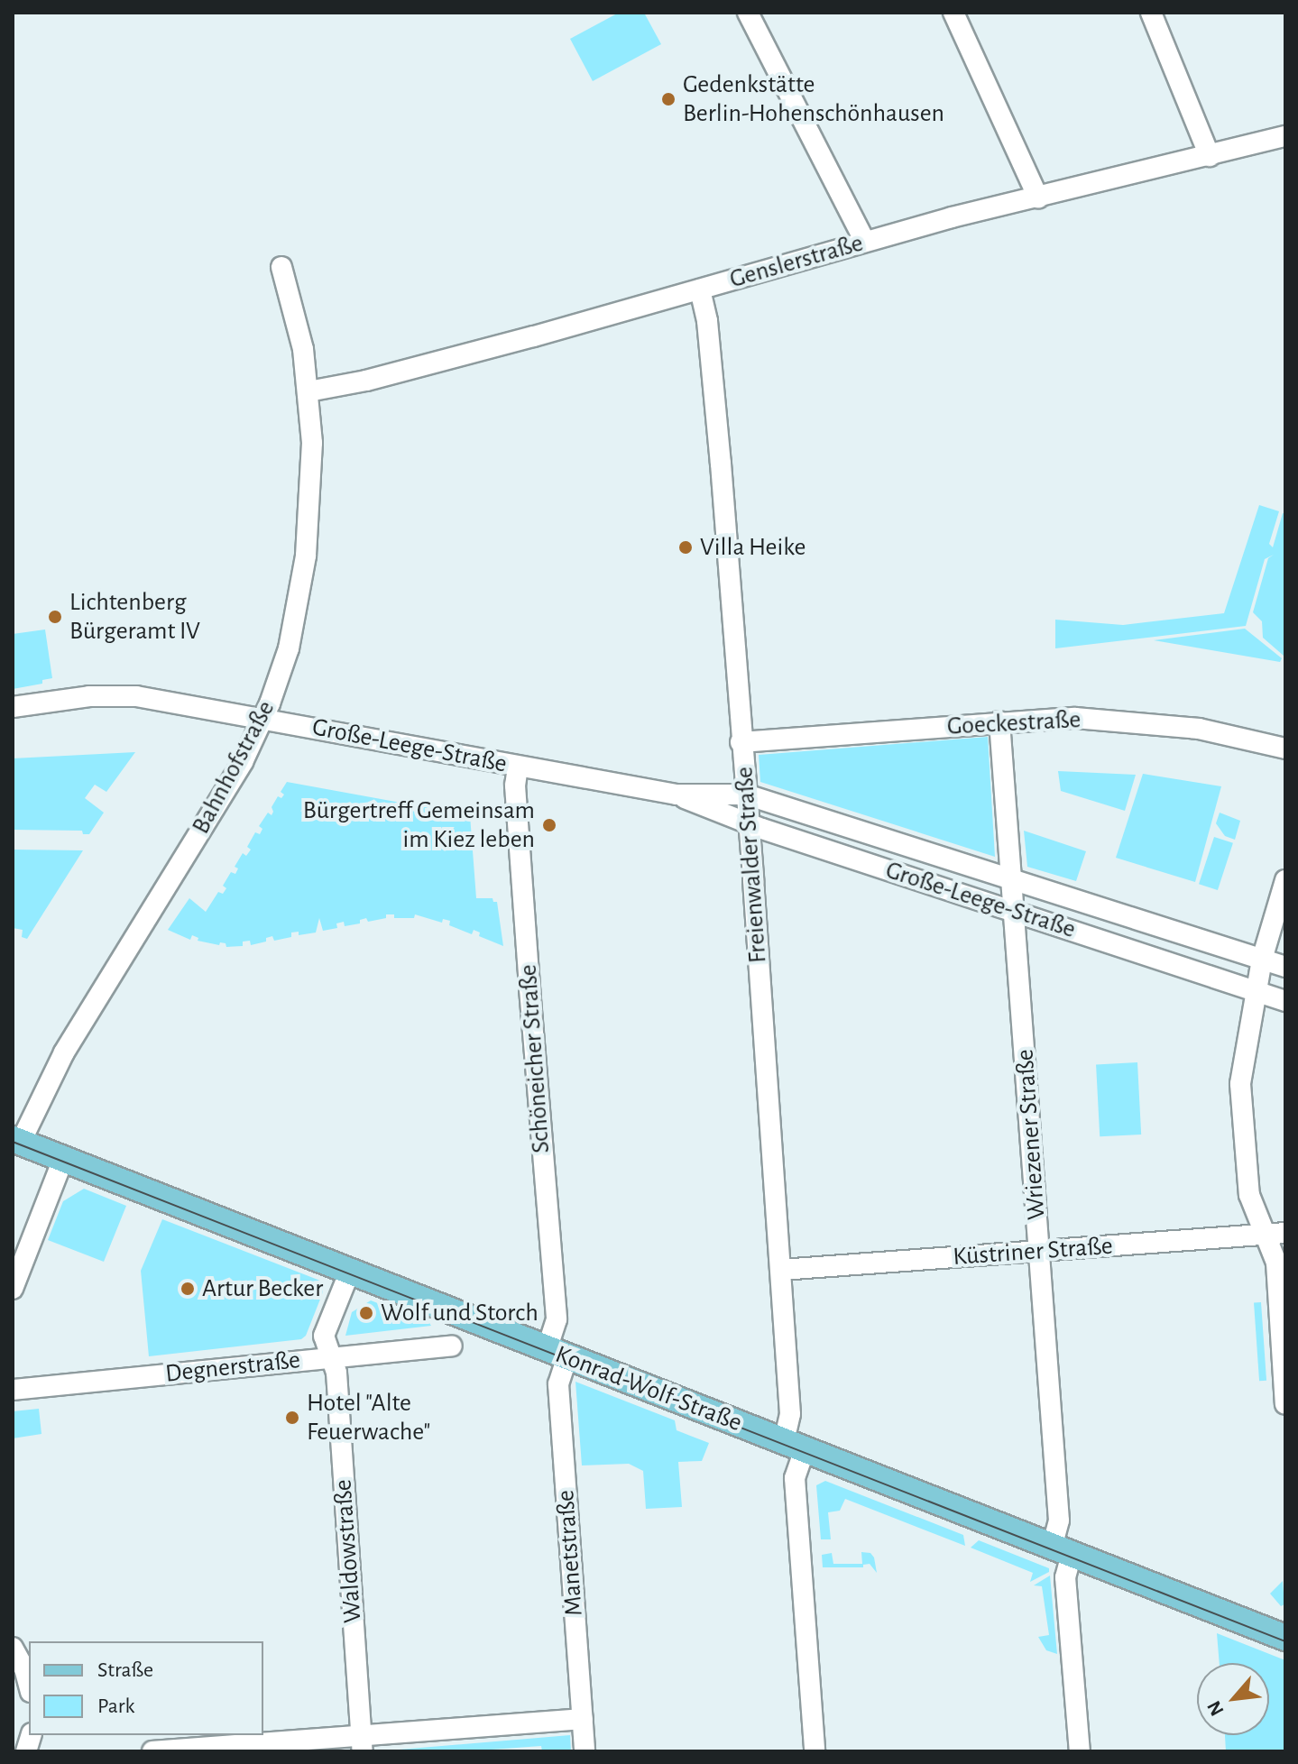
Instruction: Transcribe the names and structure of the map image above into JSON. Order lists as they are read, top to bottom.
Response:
{
  "streets": {
    "main road": ["Konrad-Wolf-Straße"],
    "street": [
      "Genslerstraße",
      "Goeckestraße",
      "Große-Leege-Straße",
      "Bahnhofstraße",
      "Freienwalder Straße",
      "Schöneicher Straße",
      "Wriezener Straße",
      "Küstriner Straße",
      "Degnerstraße",
      "Waldowstraße",
      "Manetstraße"
    ]
  },
  "crossings": [
    ["Genslerstraße", "Bahnhofstraße"],
    ["Genslerstraße", "Freienwalder Straße"],
    ["Goeckestraße", "Freienwalder Straße"],
    ["Goeckestraße", "Wriezener Straße"],
    ["Große-Leege-Straße", "Bahnhofstraße"],
    ["Große-Leege-Straße", "Freienwalder Straße"],
    ["Große-Leege-Straße", "Schöneicher Straße"],
    ["Große-Leege-Straße", "Wriezener Straße"],
    ["Bahnhofstraße", "Konrad-Wolf-Straße"],
    ["Freienwalder Straße", "Küstriner Straße"],
    ["Freienwalder Straße", "Konrad-Wolf-Straße"],
    ["Schöneicher Straße", "Konrad-Wolf-Straße"],
    ["Schöneicher Straße", "Manetstraße"],
    ["Wriezener Straße", "Küstriner Straße"],
    ["Wriezener Straße", "Konrad-Wolf-Straße"],
    ["Degnerstraße", "Waldowstraße"],
    ["Konrad-Wolf-Straße", "Waldowstraße"],
    ["Konrad-Wolf-Straße", "Manetstraße"]
  ],
  "places": [
    "Gedenkstätte Berlin-Hohenschönhausen",
    "Villa Heike",
    "Lichtenberg Bürgeramt IV",
    "Bürgertreff Gemeinsam im Kiez leben",
    "Artur Becker",
    "Wolf und Storch",
    "Hotel \"Alte Feuerwache\""
  ],
  "legend": ["Straße", "Park"],
  "north": "bottom left"
}
